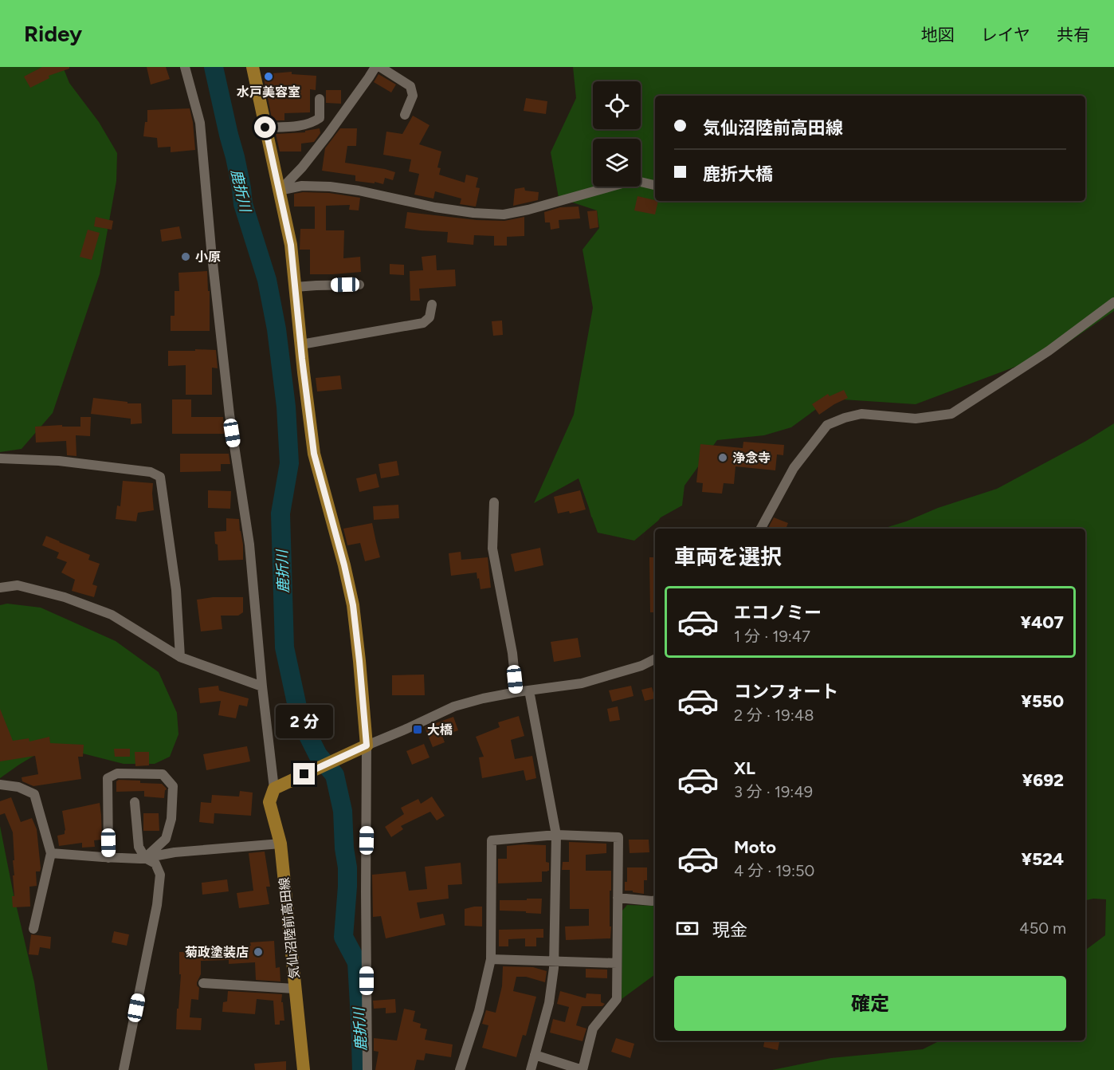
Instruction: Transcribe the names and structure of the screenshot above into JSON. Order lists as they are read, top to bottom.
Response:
{
  "streets": {
    "main road": ["気仙沼陸前高田線"]
  },
  "water": ["鹿折川"],
  "places": {
    "other": [
      "水戸美容室",
      "小原",
      "浄念寺",
      "菊政塗装店"
    ],
    "transit": ["大橋"]
  },
  "page": {
    "header": "Ridey",
    "nav": ["地図", "レイヤ", "共有"],
    "banner": ["気仙沼陸前高田線", "鹿折大橋"],
    "heading": "車両を選択",
    "list": [
      {
        "name": "エコノミー",
        "note": "1 分 · 19:47",
        "value": "¥407"
      },
      {
        "name": "コンフォート",
        "note": "2 分 · 19:48",
        "value": "¥550"
      },
      {
        "name": "XL",
        "note": "3 分 · 19:49",
        "value": "¥692"
      },
      {
        "name": "Moto",
        "note": "4 分 · 19:50",
        "value": "¥524"
      }
    ],
    "bubble": "2 分",
    "pay": ["現金", "450 m"],
    "buttons": "確定"
  }
}
